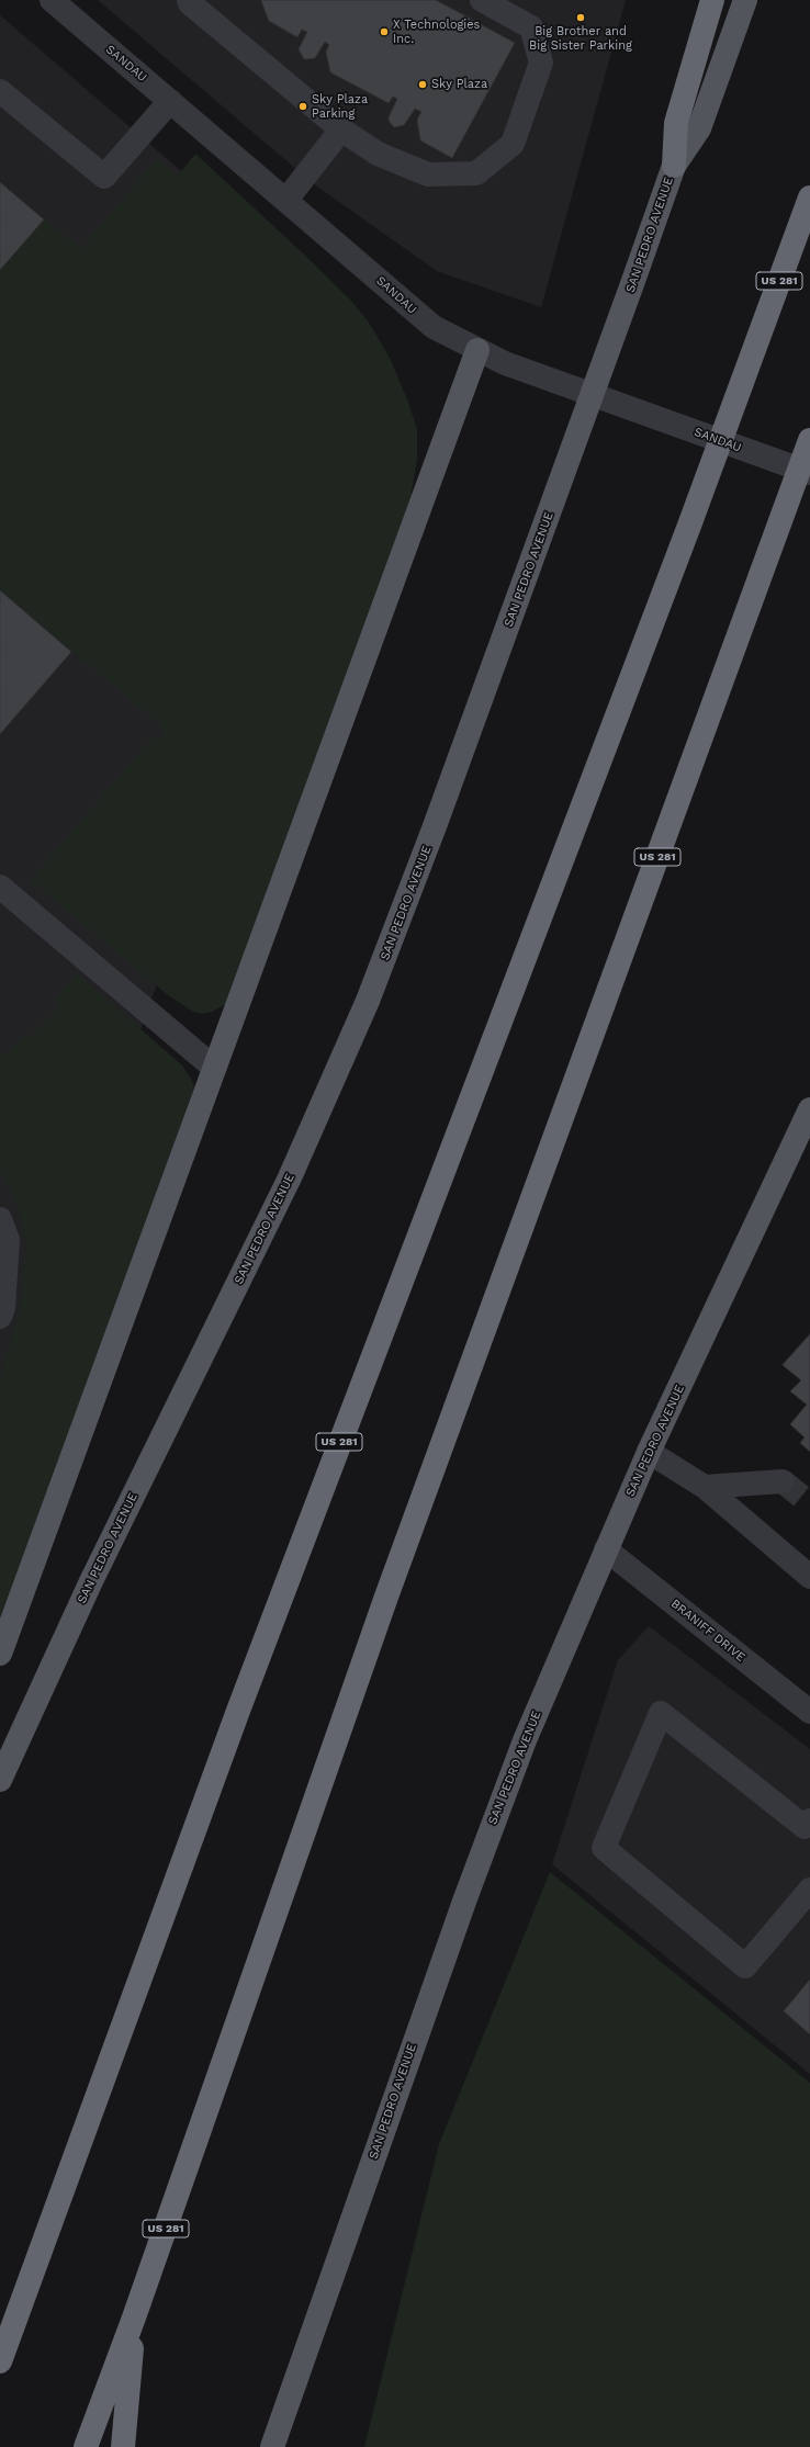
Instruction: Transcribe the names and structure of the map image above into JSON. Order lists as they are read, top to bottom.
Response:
{
  "streets": {
    "highway": ["US 281"],
    "main road": ["SAN PEDRO AVENUE"],
    "street": ["SANDAU", "BRANIFF DRIVE"]
  },
  "crossings": [
    ["SAN PEDRO AVENUE", "BRANIFF DRIVE"]
  ],
  "places": [
    "Big Brother and Big Sister Parking",
    "X Technologies Inc.",
    "Sky Plaza",
    "Sky Plaza Parking"
  ]
}
